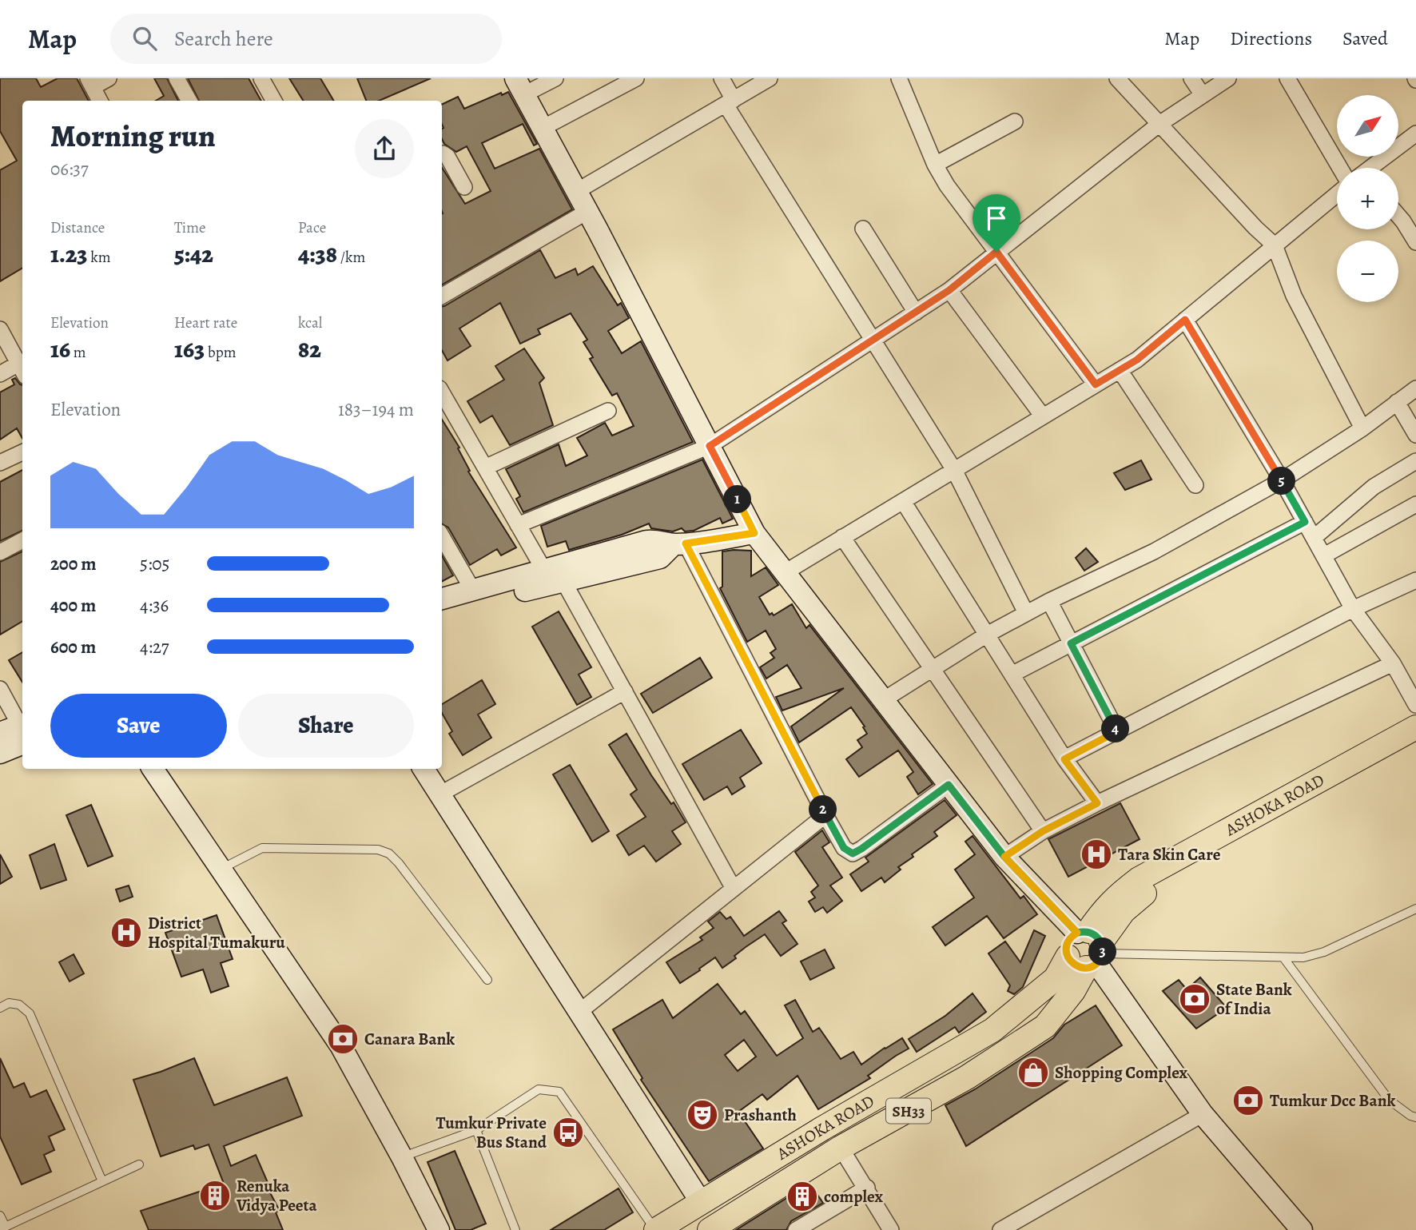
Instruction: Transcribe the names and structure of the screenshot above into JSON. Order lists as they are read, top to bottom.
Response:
{
  "streets": {
    "main road": ["ASHOKA ROAD", "SH33"]
  },
  "places": {
    "hospital": ["Tara Skin Care", "District Hospital Tumakuru"],
    "bank": ["State Bank of India", "Canara Bank", "Tumkur Dcc Bank"],
    "shop": ["Shopping Complex"],
    "theatre": ["Prashanth"],
    "bus stop": ["Tumkur Private Bus Stand"],
    "building": ["Renuka Vidya Peeta", "complex"]
  },
  "north": "top right",
  "page": {
    "header": "Map",
    "search": "Search here",
    "nav": ["Map", "Directions", "Saved"],
    "map_buttons": ["+", "−"],
    "heading": ["Morning run", "06:37"],
    "stats": [
      ["Distance", "1.23 km"],
      ["Time", "5:42"],
      ["Pace", "4:38 /km"],
      ["Elevation", "16 m"],
      ["Heart rate", "163 bpm"],
      ["kcal", "82"]
    ],
    "chart": ["Elevation", "183–194 m"],
    "pins": [
      "5",
      "1",
      "4",
      "2",
      "3"
    ],
    "list": [
      {
        "name": "200 m",
        "note": "5:05"
      },
      {
        "name": "400 m",
        "note": "4:36"
      },
      {
        "name": "600 m",
        "note": "4:27"
      }
    ],
    "buttons": ["Save", "Share"]
  }
}
